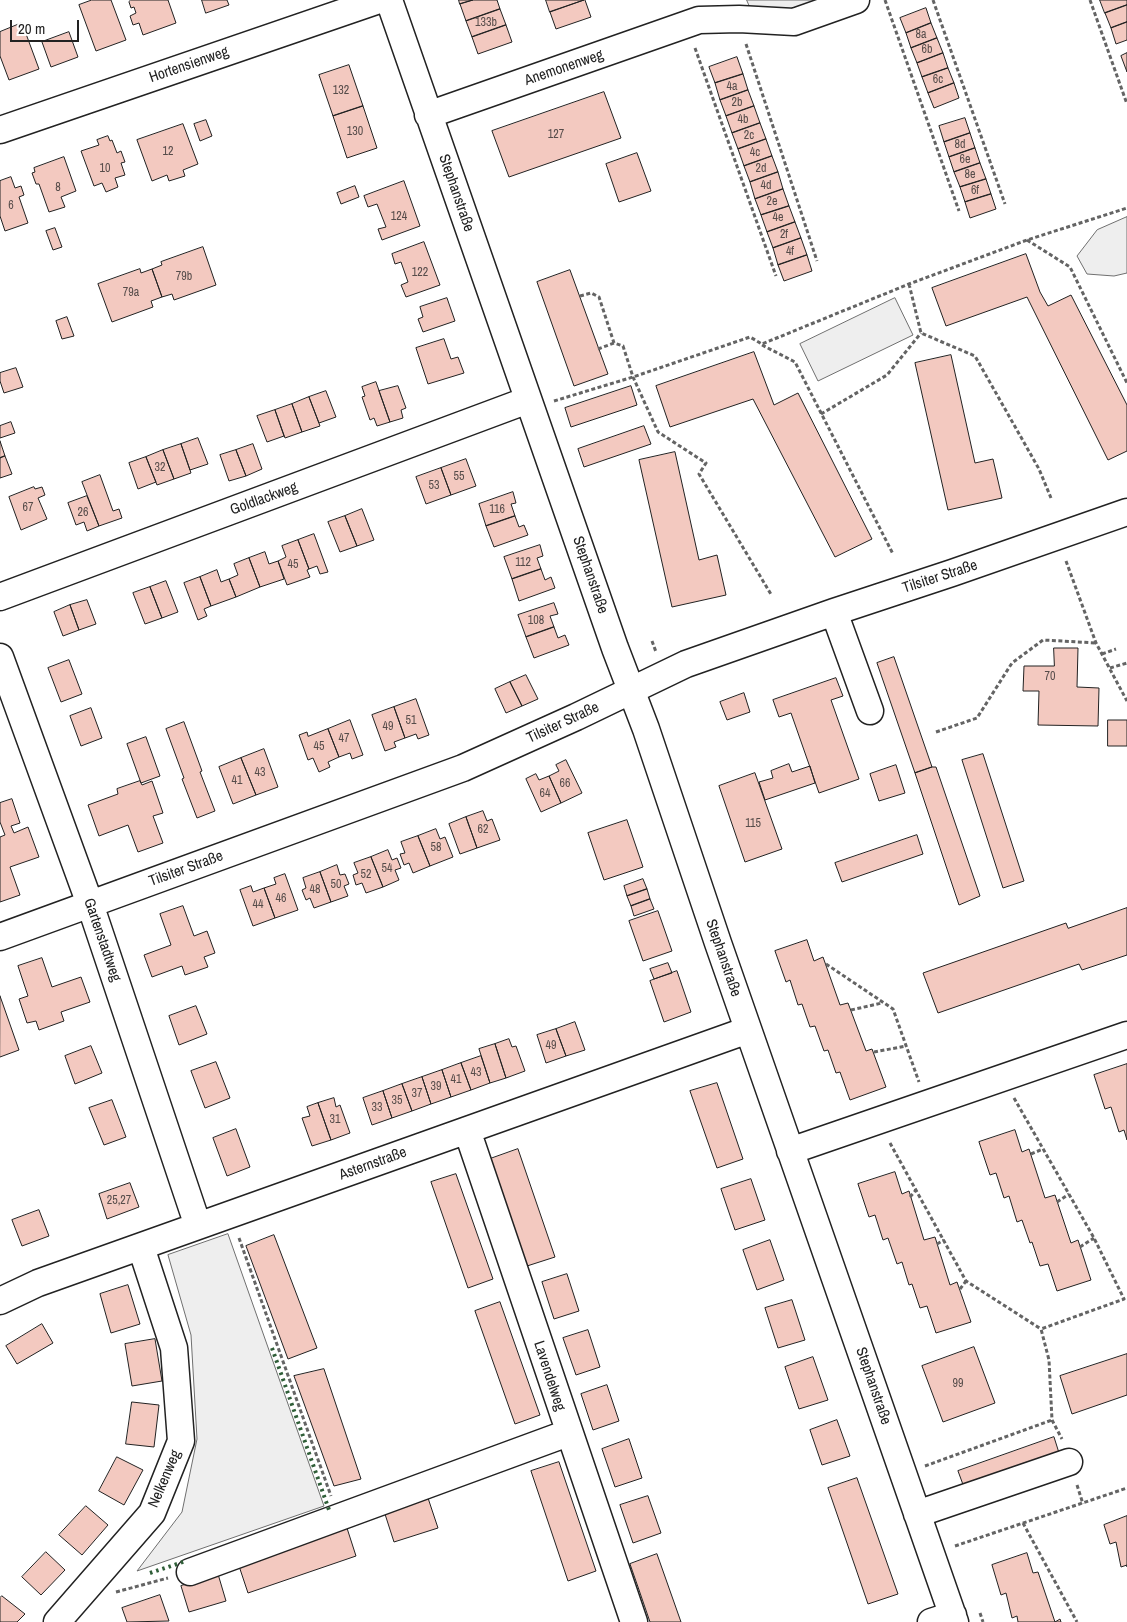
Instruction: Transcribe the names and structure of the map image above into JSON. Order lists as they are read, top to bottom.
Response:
{
  "streets": {
    "street": [
      "Hortensienweg",
      "Anemonenweg",
      "Stephanstraße",
      "Goldlackweg",
      "Tilsiter Straße",
      "Gartenstadtweg",
      "Asternstraße",
      "Lavendelweg",
      "Nelkenweg"
    ]
  },
  "crossings": [
    ["Anemonenweg", "Stephanstraße"],
    ["Stephanstraße", "Goldlackweg"],
    ["Stephanstraße", "Tilsiter Straße"],
    ["Stephanstraße", "Asternstraße"],
    ["Tilsiter Straße", "Gartenstadtweg"],
    ["Gartenstadtweg", "Asternstraße"],
    ["Asternstraße", "Lavendelweg"],
    ["Asternstraße", "Nelkenweg"]
  ],
  "house_numbers": [
    "133b",
    "8a",
    "6b",
    "6c",
    "4a",
    "132",
    "2b",
    "4b",
    "130",
    "127",
    "2c",
    "8d",
    "12",
    "4c",
    "6e",
    "10",
    "2d",
    "8e",
    "4d",
    "8",
    "6f",
    "2e",
    "6",
    "124",
    "4e",
    "2f",
    "4f",
    "122",
    "79b",
    "79a",
    "32",
    "55",
    "53",
    "67",
    "116",
    "26",
    "112",
    "45",
    "108",
    "70",
    "51",
    "49",
    "47",
    "45",
    "43",
    "41",
    "66",
    "64",
    "115",
    "62",
    "58",
    "54",
    "52",
    "50",
    "48",
    "46",
    "44",
    "49",
    "43",
    "41",
    "39",
    "37",
    "35",
    "33",
    "31",
    "25,27",
    "99"
  ],
  "scale_bar": "20 m"
}
